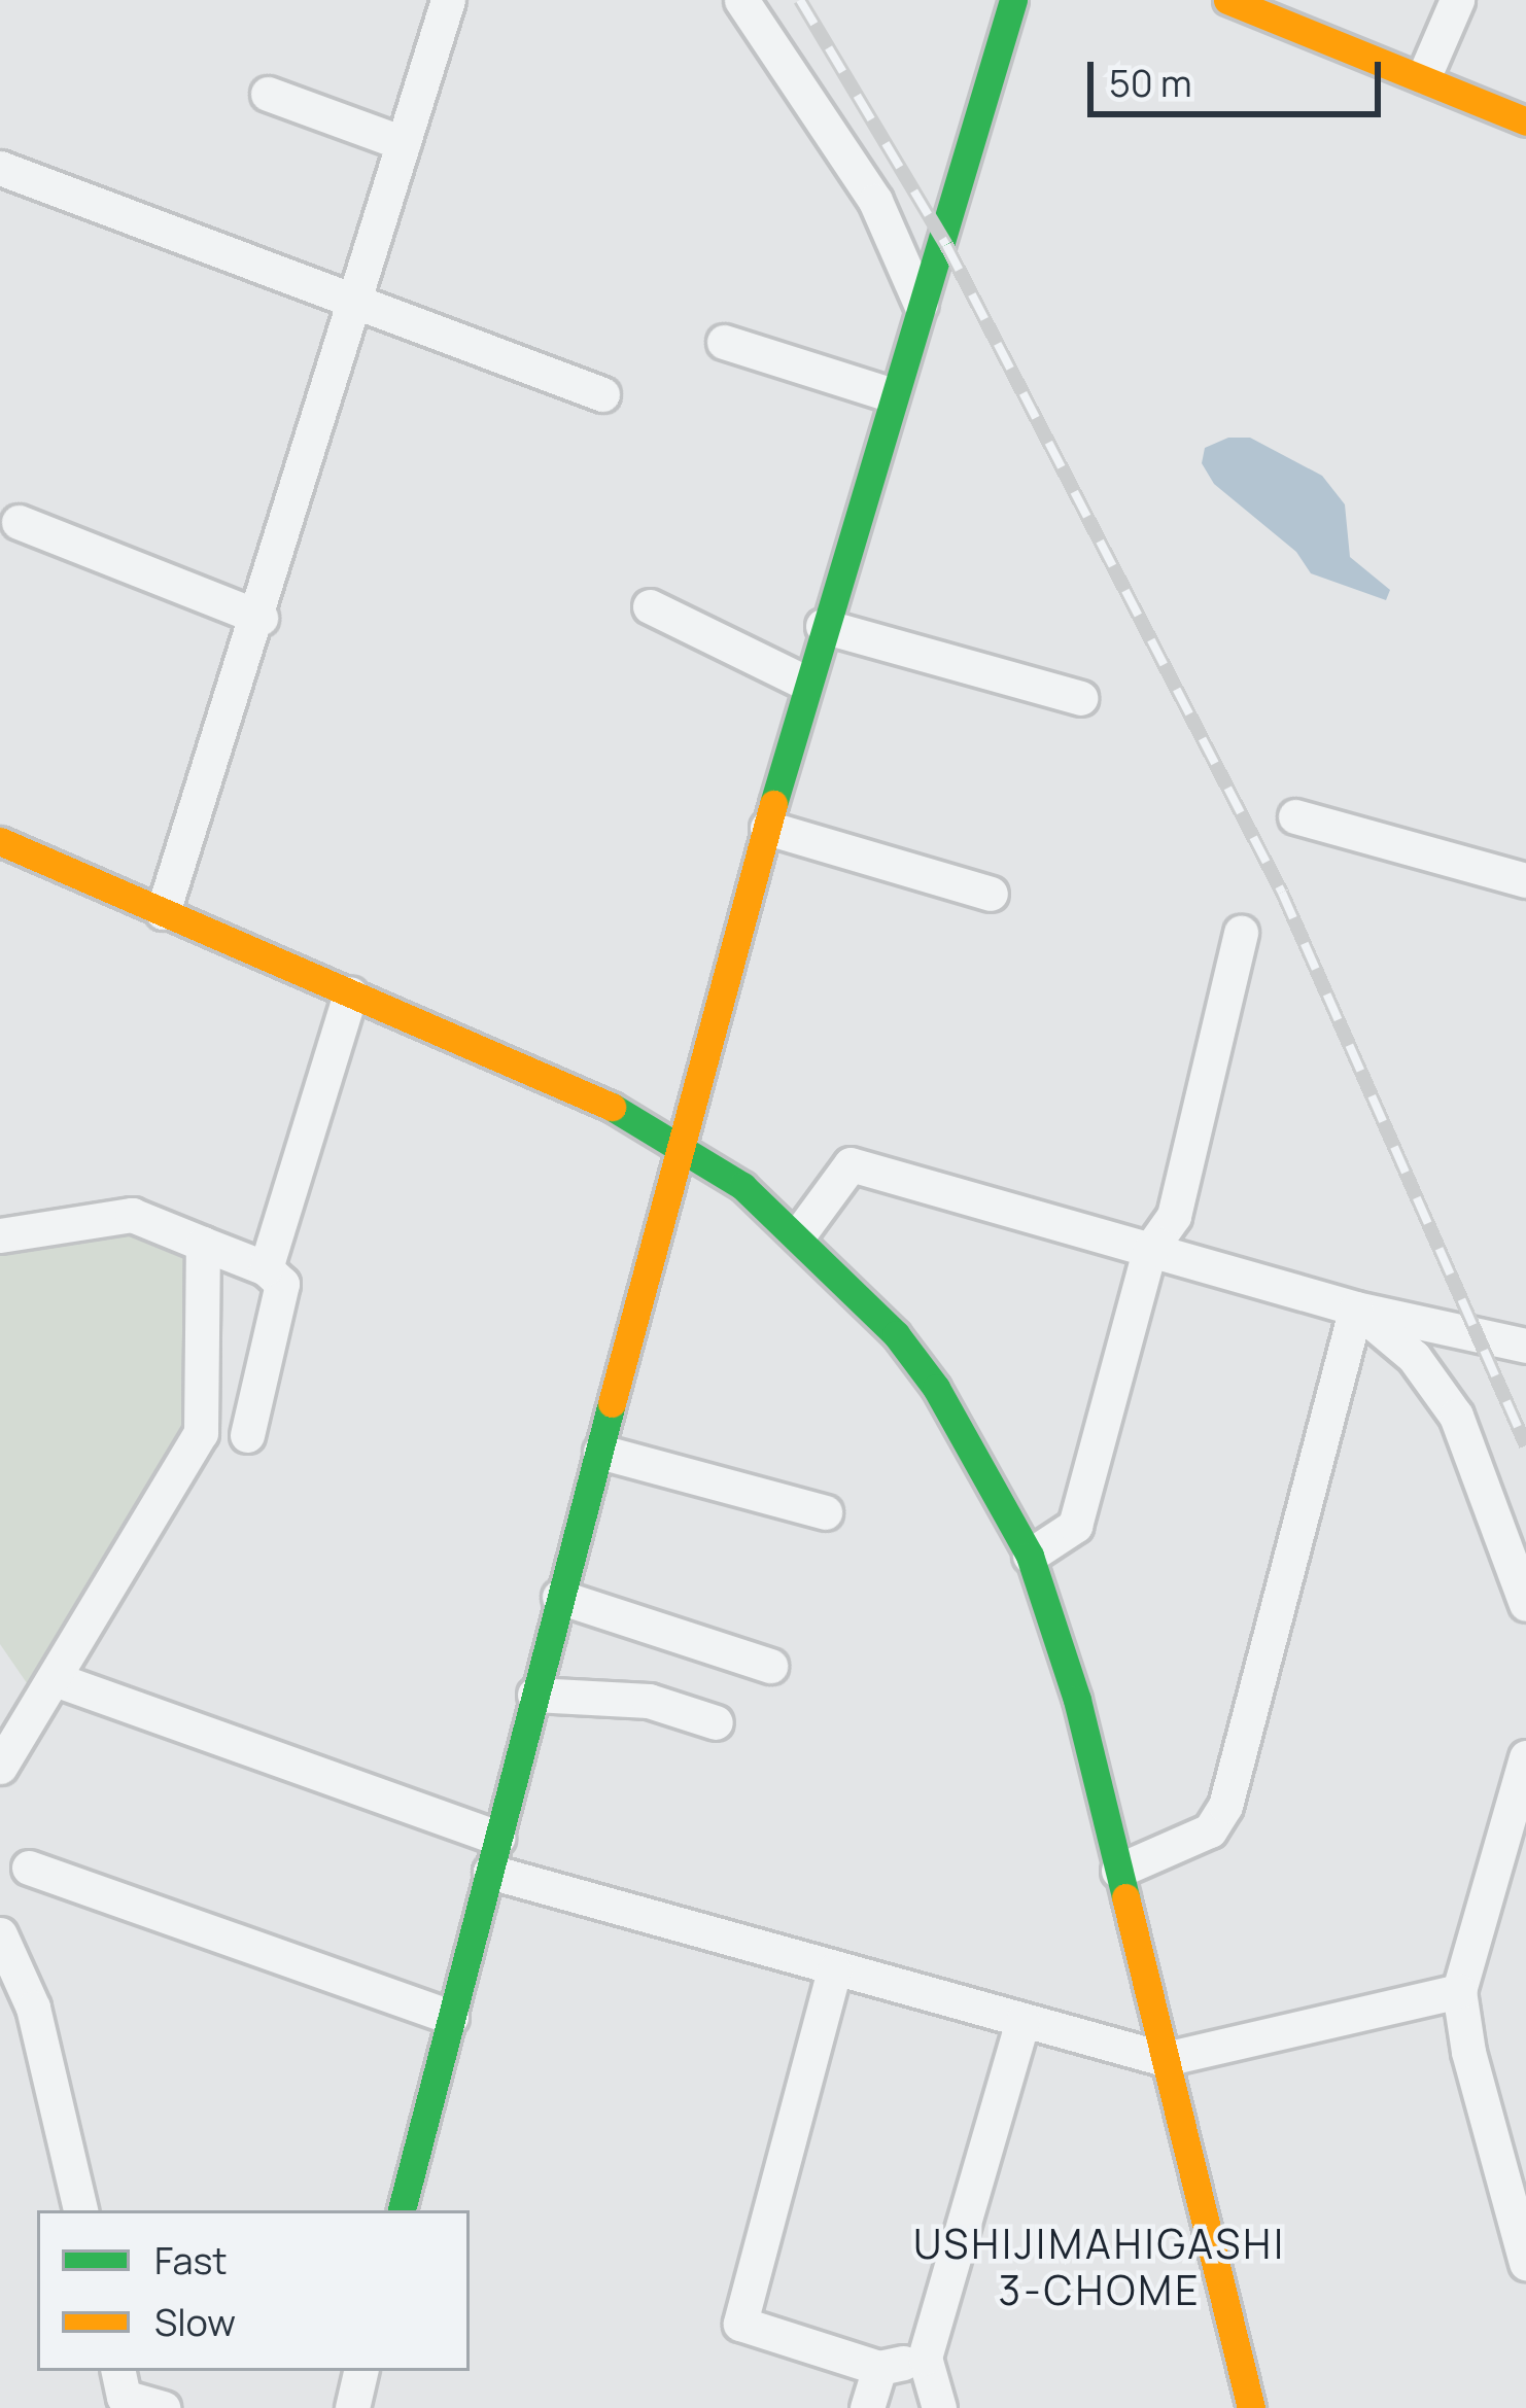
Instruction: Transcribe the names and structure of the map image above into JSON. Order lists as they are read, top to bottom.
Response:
{
  "districts": ["USHIJIMAHIGASHI 3-CHOME"],
  "legend": ["Fast", "Slow"],
  "scale_bar": "50 m"
}
